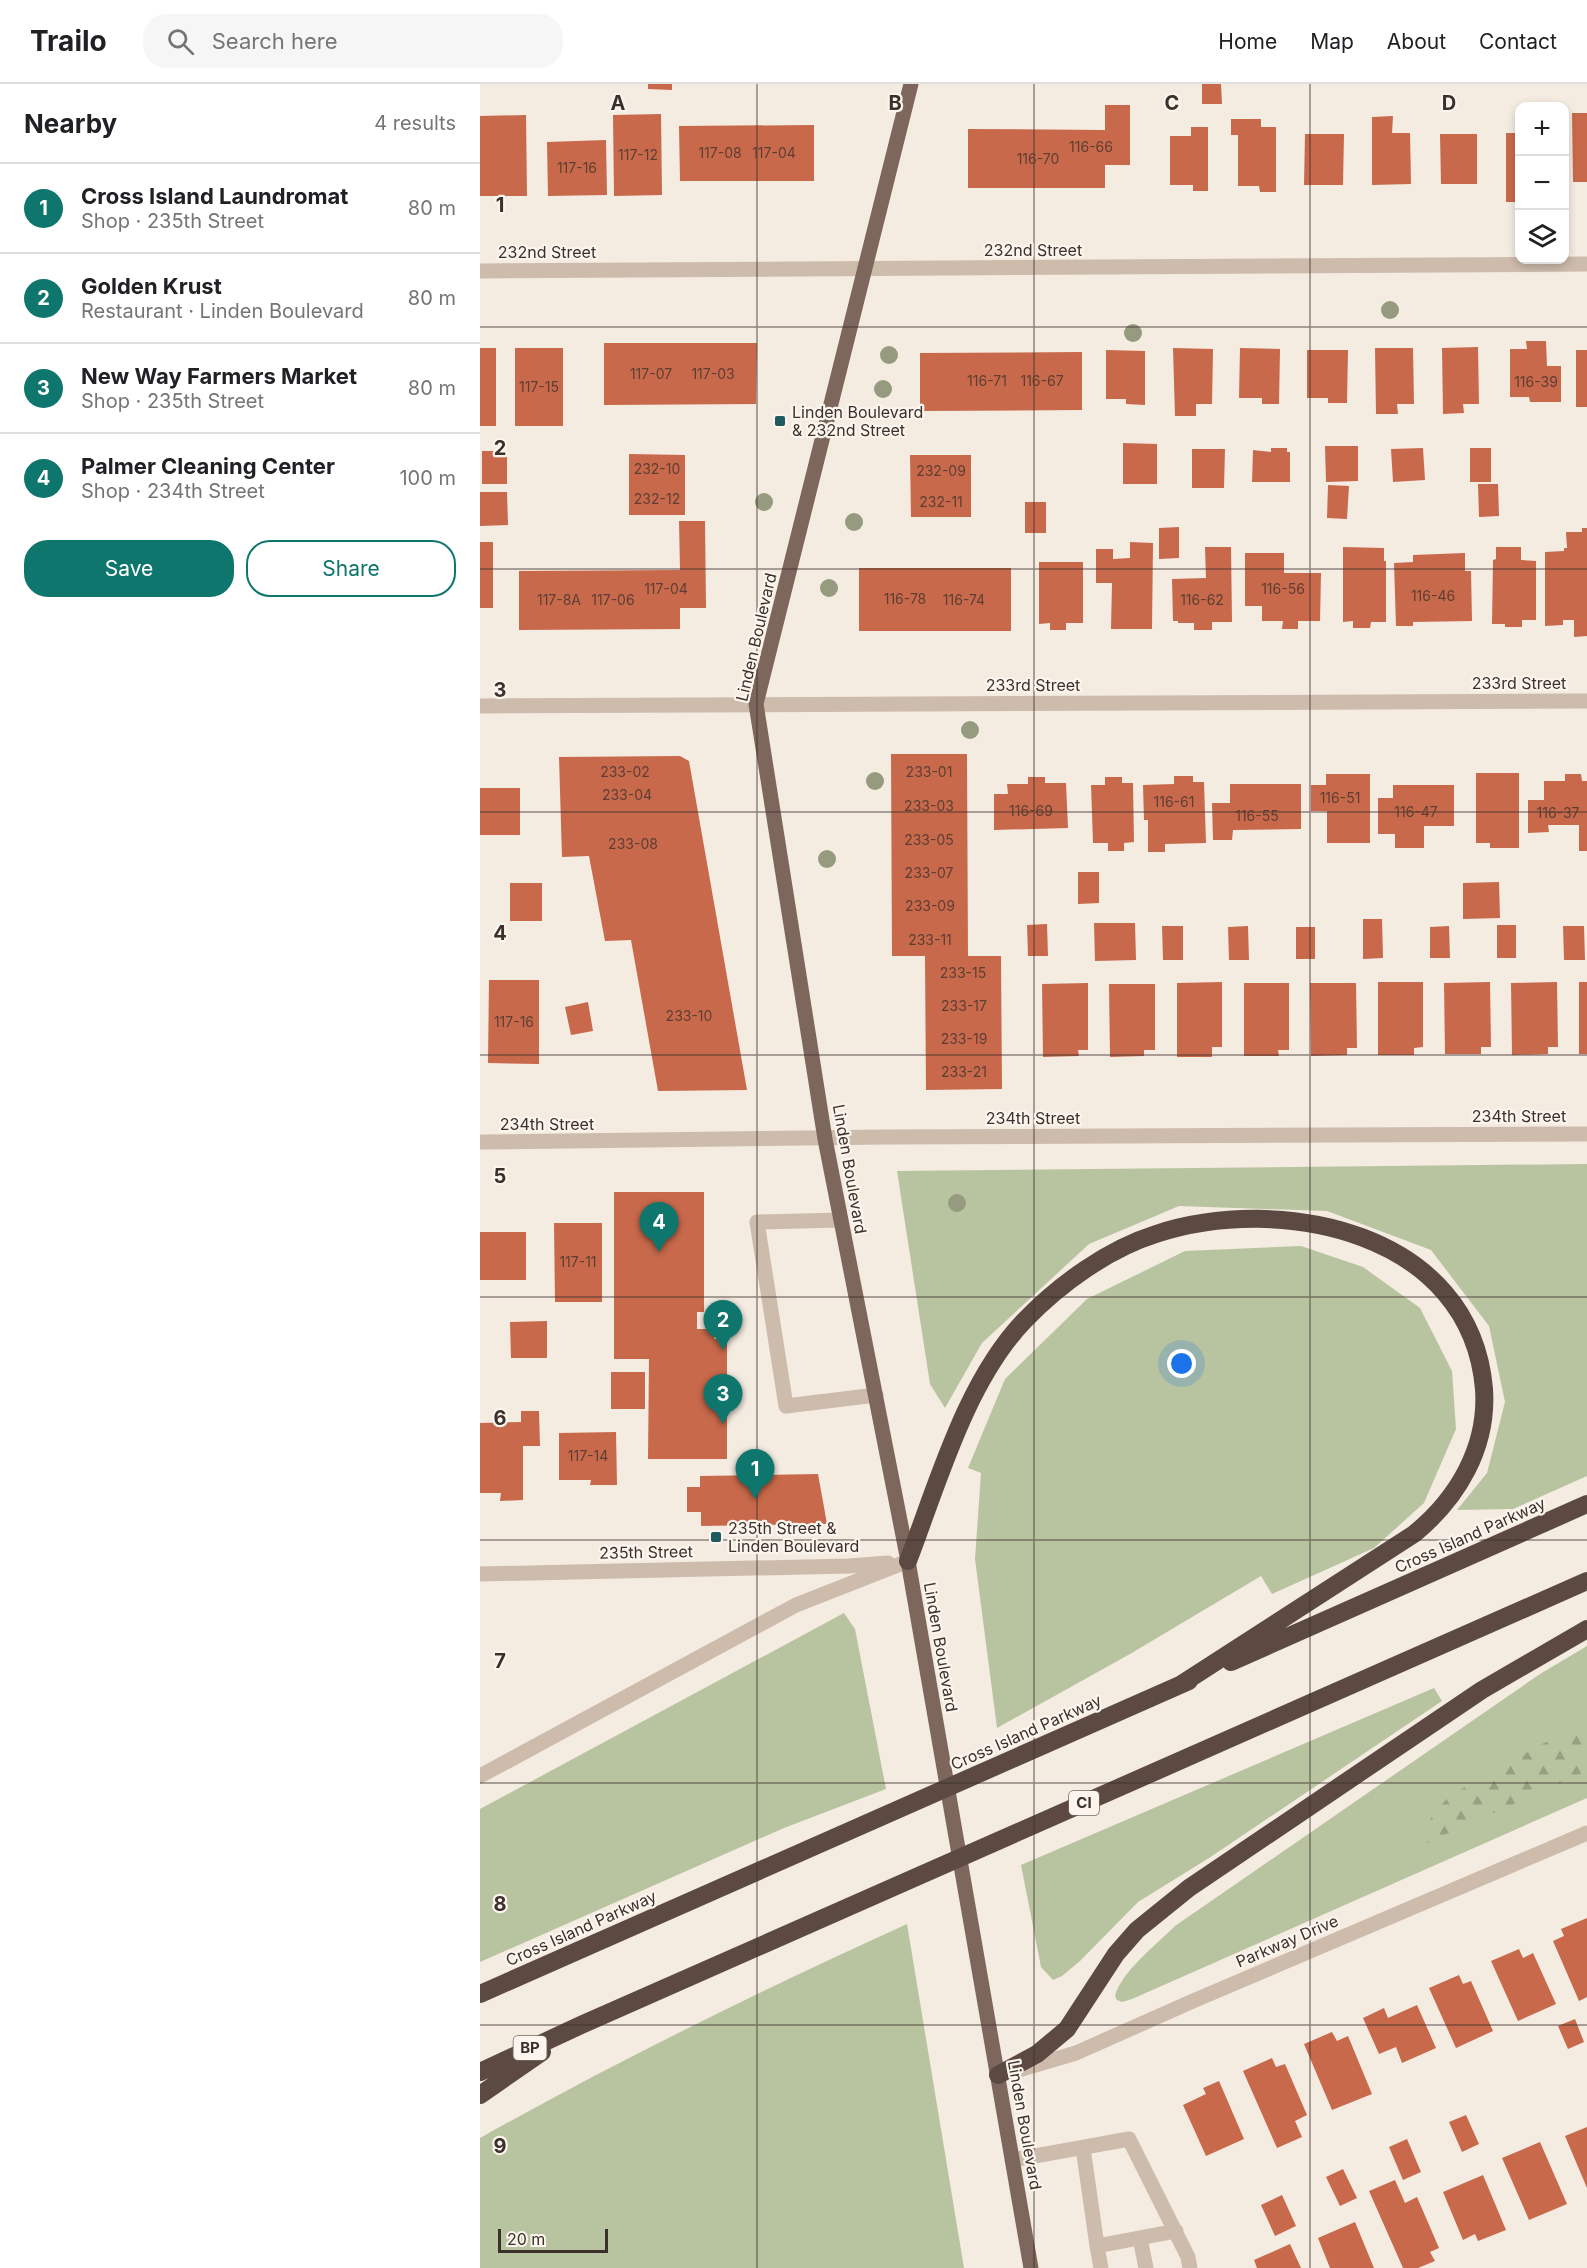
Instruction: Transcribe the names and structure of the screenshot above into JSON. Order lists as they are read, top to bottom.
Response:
{
  "streets": {
    "highway": ["Cross Island Parkway", "CI", "BP"],
    "main road": ["Linden Boulevard"],
    "street": [
      "232nd Street",
      "233rd Street",
      "234th Street",
      "235th Street",
      "Parkway Drive"
    ]
  },
  "crossings": [
    ["232nd Street", "Linden Boulevard"],
    ["Linden Boulevard", "233rd Street"],
    ["Linden Boulevard", "234th Street"],
    ["Linden Boulevard", "235th Street"],
    ["Linden Boulevard", "Parkway Drive"],
    ["CI", "BP"]
  ],
  "places": {
    "transit": ["Linden Boulevard & 232nd Street", "235th Street & Linden Boulevard"]
  },
  "house_numbers": [
    "116-66",
    "117-08",
    "117-04",
    "117-12",
    "116-70",
    "117-16",
    "117-07",
    "117-03",
    "116-71",
    "116-67",
    "116-39",
    "117-15",
    "232-10",
    "232-09",
    "232-12",
    "232-11",
    "117-04",
    "116-56",
    "116-46",
    "116-78",
    "117-8A",
    "117-06",
    "116-74",
    "116-62",
    "233-02",
    "233-01",
    "233-04",
    "116-51",
    "116-61",
    "233-03",
    "116-69",
    "116-47",
    "116-37",
    "116-55",
    "233-05",
    "233-08",
    "233-07",
    "233-09",
    "233-11",
    "233-15",
    "233-17",
    "233-10",
    "117-16",
    "233-19",
    "233-21",
    "117-11",
    "117-14"
  ],
  "scale_bar": "20 m",
  "page": {
    "header": "Trailo",
    "search": "Search here",
    "nav": [
      "Home",
      "Map",
      "About",
      "Contact"
    ],
    "heading": ["Nearby", "4 results"],
    "map_buttons": ["+", "−"],
    "list": [
      {
        "mark": "1",
        "name": "Cross Island Laundromat",
        "note": "Shop · 235th Street",
        "value": "80 m"
      },
      {
        "mark": "2",
        "name": "Golden Krust",
        "note": "Restaurant · Linden Boulevard",
        "value": "80 m"
      },
      {
        "mark": "3",
        "name": "New Way Farmers Market",
        "note": "Shop · 235th Street",
        "value": "80 m"
      },
      {
        "mark": "4",
        "name": "Palmer Cleaning Center",
        "note": "Shop · 234th Street",
        "value": "100 m"
      }
    ],
    "buttons": ["Save", "Share"],
    "pins": [
      "4",
      "2",
      "3",
      "1"
    ],
    "scale": "20 m"
  },
  "grid": {
    "columns": [
      "A",
      "B",
      "C",
      "D"
    ],
    "rows": [
      "1",
      "2",
      "3",
      "4",
      "5",
      "6",
      "7",
      "8",
      "9"
    ]
  }
}
